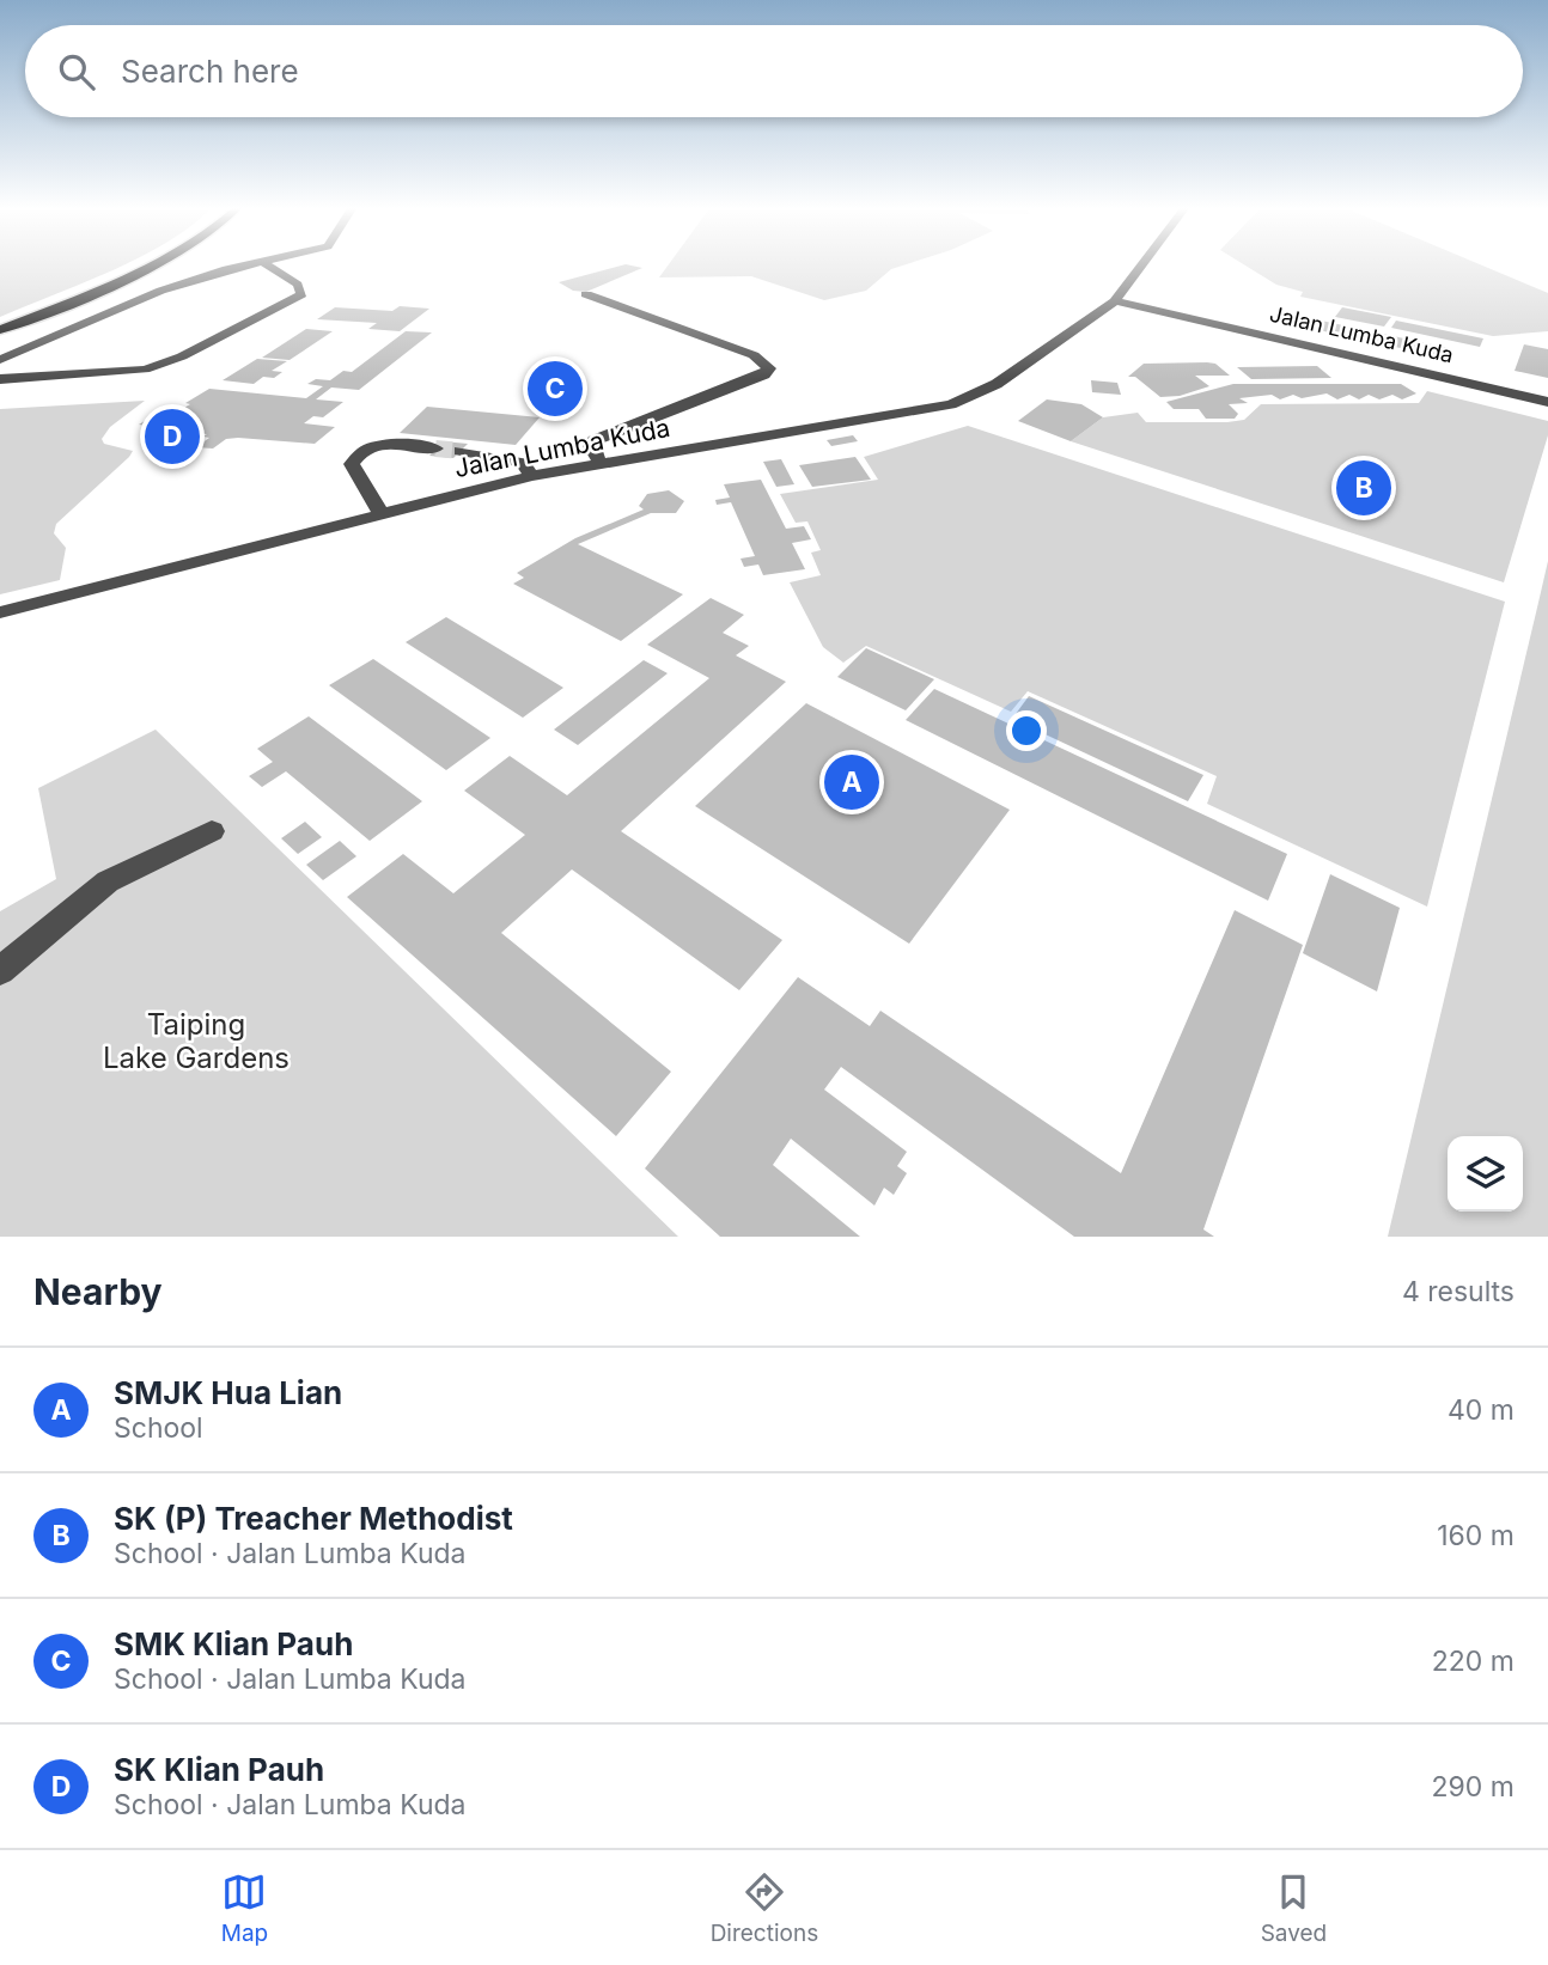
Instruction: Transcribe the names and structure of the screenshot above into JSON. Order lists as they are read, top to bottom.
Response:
{
  "streets": {
    "street": ["Jalan Lumba Kuda"]
  },
  "parks": ["Taiping Lake Gardens"],
  "page": {
    "search": "Search here",
    "pins": [
      "C",
      "D",
      "B",
      "A"
    ],
    "heading": ["Nearby", "4 results"],
    "list": [
      {
        "mark": "A",
        "name": "SMJK Hua Lian",
        "note": "School",
        "value": "40 m"
      },
      {
        "mark": "B",
        "name": "SK (P) Treacher Methodist",
        "note": "School · Jalan Lumba Kuda",
        "value": "160 m"
      },
      {
        "mark": "C",
        "name": "SMK Klian Pauh",
        "note": "School · Jalan Lumba Kuda",
        "value": "220 m"
      },
      {
        "mark": "D",
        "name": "SK Klian Pauh",
        "note": "School · Jalan Lumba Kuda",
        "value": "290 m"
      }
    ],
    "nav": ["Map", "Directions", "Saved"]
  }
}
